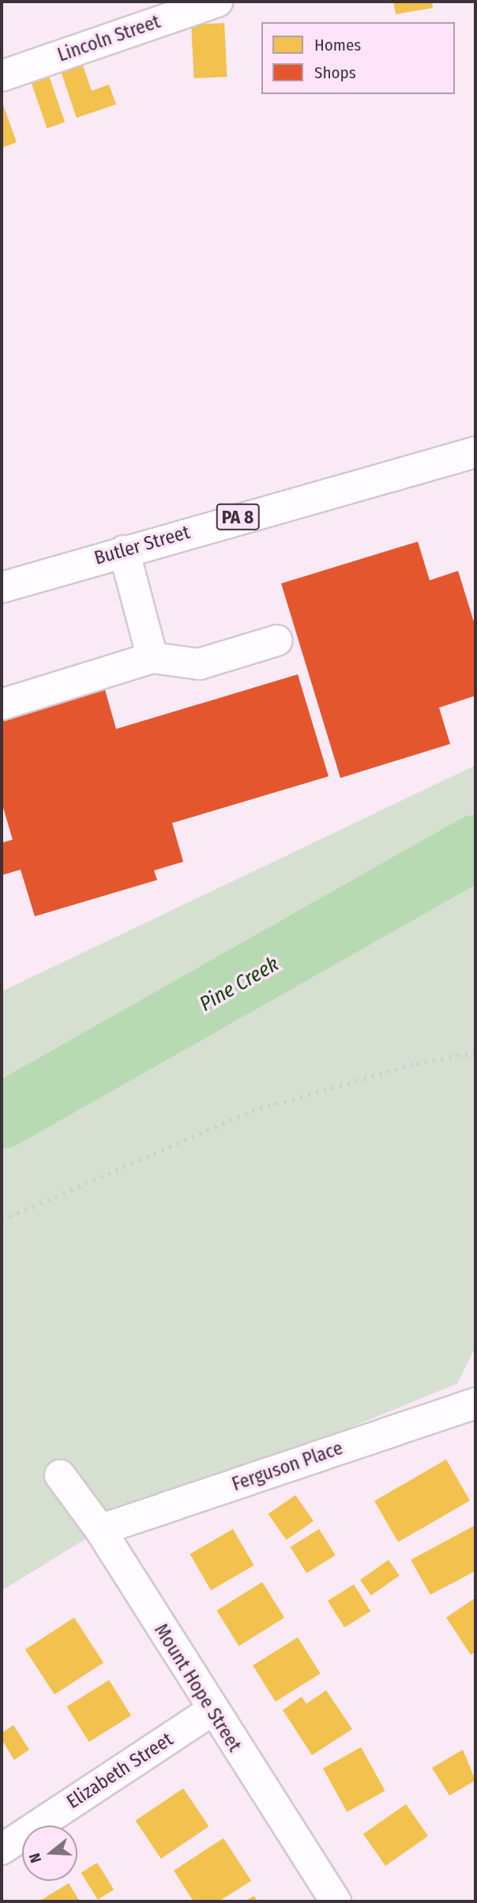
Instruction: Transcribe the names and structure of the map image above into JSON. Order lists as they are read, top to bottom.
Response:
{
  "streets": {
    "main road": [
      "Lincoln Street",
      "PA 8",
      "Butler Street",
      "Ferguson Place",
      "Mount Hope Street",
      "Elizabeth Street"
    ]
  },
  "crossings": [
    ["Ferguson Place", "Mount Hope Street"],
    ["Mount Hope Street", "Elizabeth Street"]
  ],
  "water": ["Pine Creek"],
  "legend": ["Homes", "Shops"],
  "north": "left"
}
